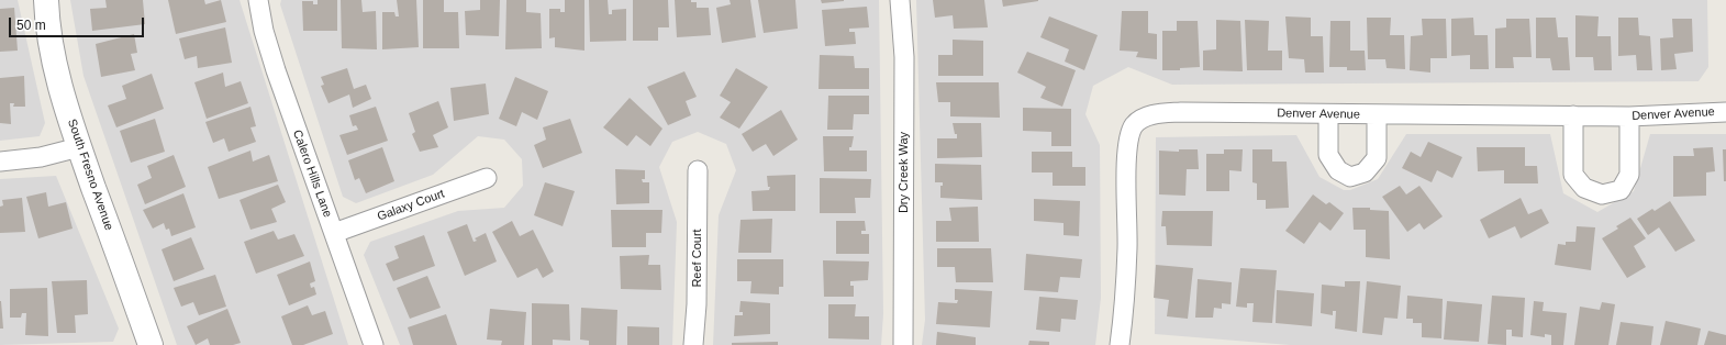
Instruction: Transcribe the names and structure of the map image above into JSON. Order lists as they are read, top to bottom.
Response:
{
  "streets": {
    "street": [
      "Denver Avenue",
      "Dry Creek Way",
      "Calero Hills Lane",
      "South Fresno Avenue",
      "Galaxy Court",
      "Reef Court"
    ]
  },
  "crossings": [
    ["Calero Hills Lane", "Galaxy Court"]
  ],
  "scale_bar": "50 m"
}
